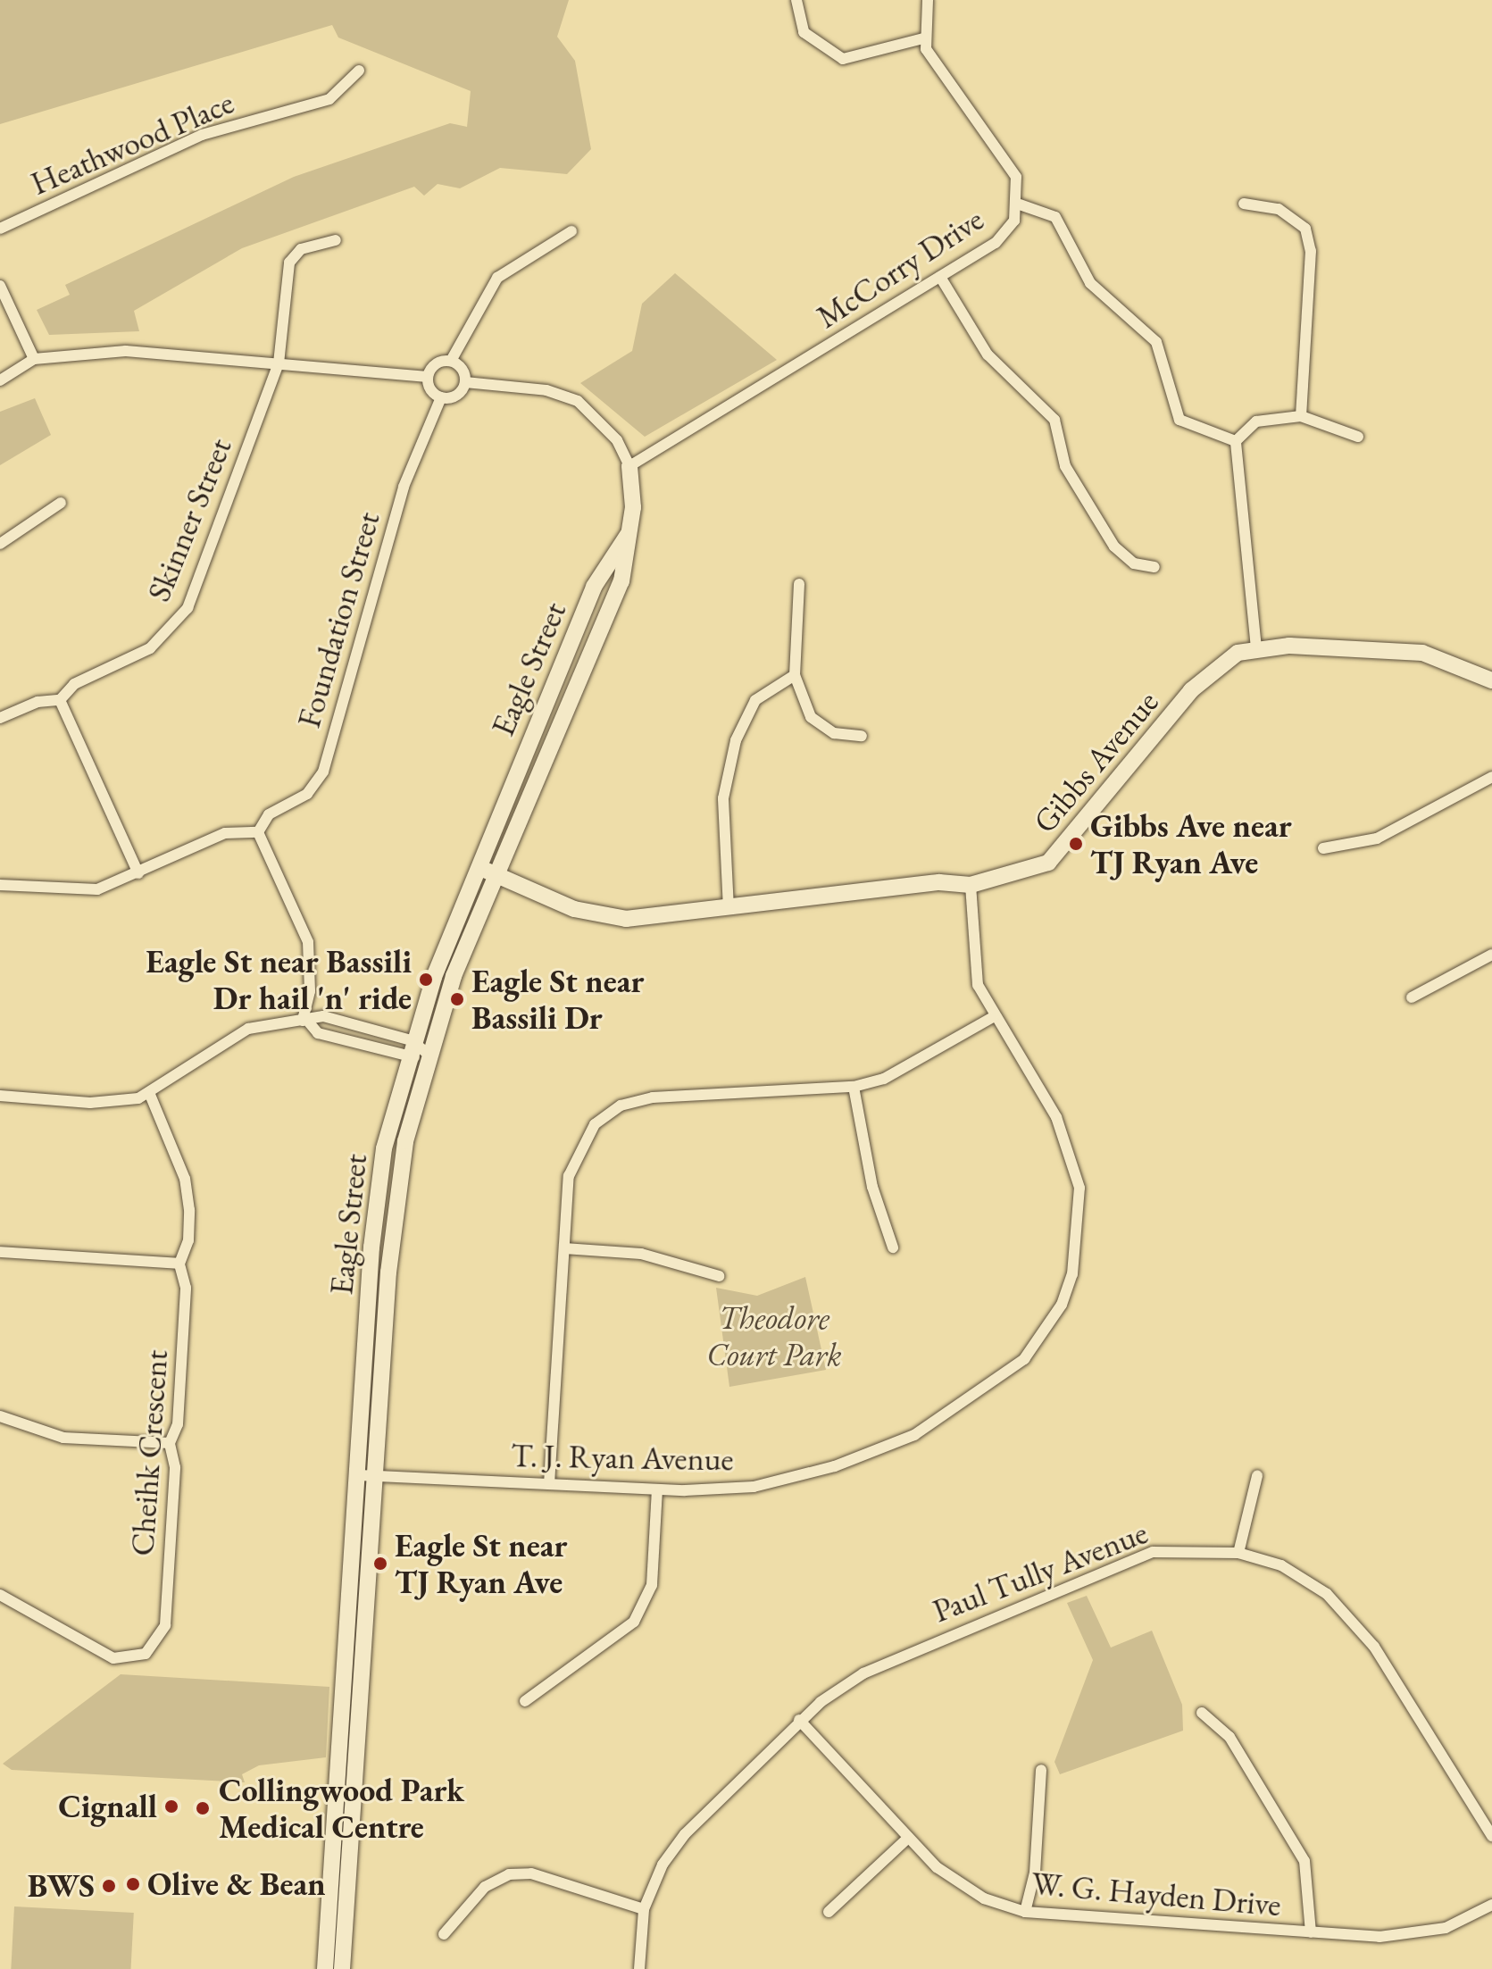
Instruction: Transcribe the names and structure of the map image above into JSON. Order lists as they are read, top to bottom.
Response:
{
  "streets": {
    "street": [
      "Heathwood Place",
      "McCorry Drive",
      "Skinner Street",
      "Foundation Street",
      "Eagle Street",
      "Gibbs Avenue",
      "Cheihk Crescent",
      "T. J. Ryan Avenue",
      "Paul Tully Avenue",
      "W. G. Hayden Drive"
    ]
  },
  "crossings": [
    ["McCorry Drive", "Eagle Street"],
    ["Foundation Street", "Eagle Street"],
    ["Eagle Street", "Gibbs Avenue"],
    ["Eagle Street", "T. J. Ryan Avenue"],
    ["Gibbs Avenue", "T. J. Ryan Avenue"],
    ["Paul Tully Avenue", "W. G. Hayden Drive"]
  ],
  "parks": ["Theodore Court Park"],
  "places": [
    "Gibbs Ave near TJ Ryan Ave",
    "Eagle St near Bassili Dr hail 'n' ride",
    "Eagle St near Bassili Dr",
    "Eagle St near TJ Ryan Ave",
    "Cignall",
    "Collingwood Park Medical Centre",
    "Olive & Bean",
    "BWS"
  ]
}
